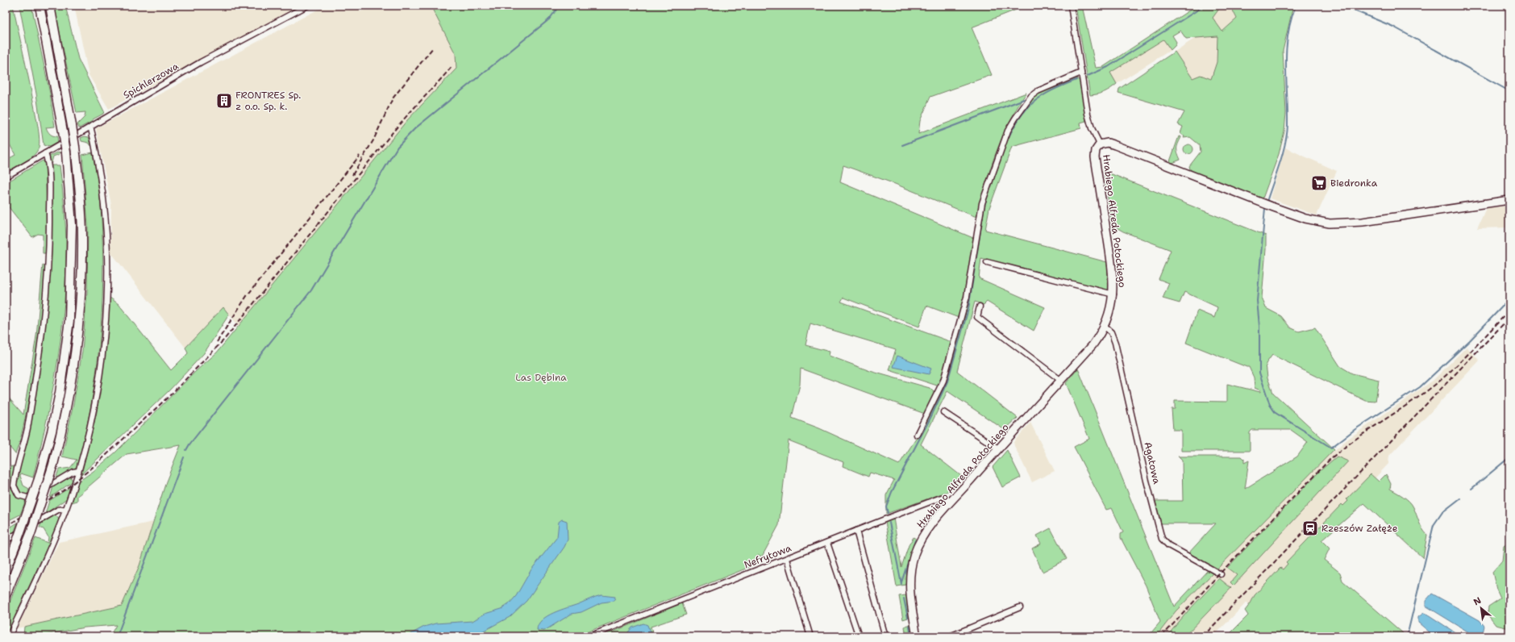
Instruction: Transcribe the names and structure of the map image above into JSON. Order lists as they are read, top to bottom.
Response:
{
  "streets": {
    "street": [
      "Spichlerzowa",
      "Hrabiego Alfreda Potockiego",
      "Agatowa",
      "Nefrytowa"
    ]
  },
  "crossings": [
    ["Hrabiego Alfreda Potockiego", "Agatowa"],
    ["Hrabiego Alfreda Potockiego", "Nefrytowa"]
  ],
  "parks": ["Las Dębina"],
  "places": {
    "building": ["FRONTRES Sp. z o.o. Sp. k."],
    "supermarket": ["Biedronka"],
    "station": ["Rzeszów Załęże"]
  },
  "north": "top left"
}
